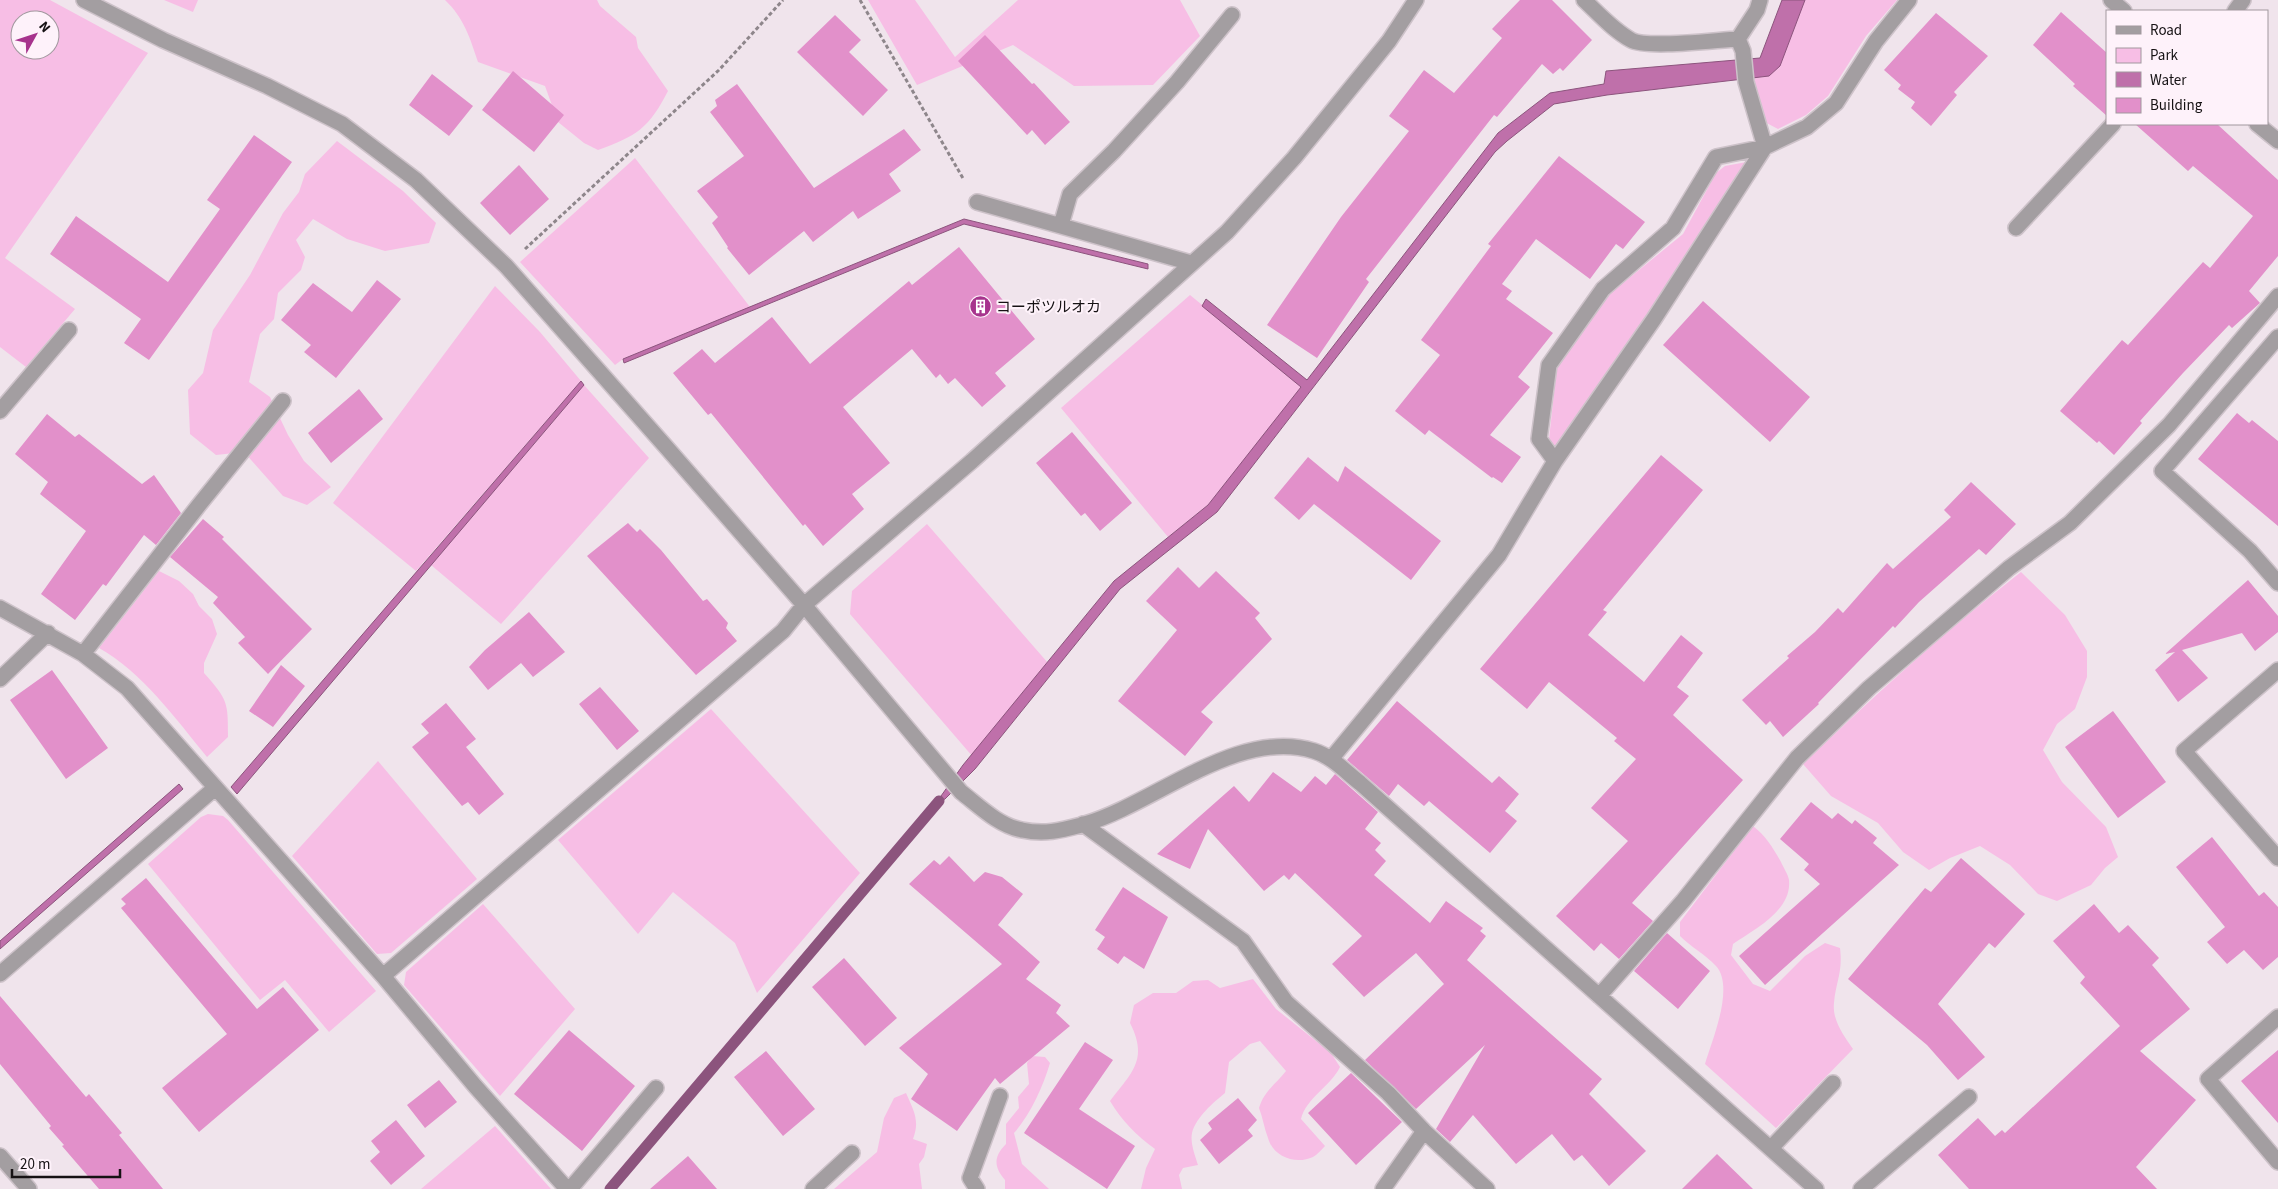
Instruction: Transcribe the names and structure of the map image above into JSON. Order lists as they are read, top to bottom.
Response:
{
  "places": {
    "building": ["コーポツルオカ"]
  },
  "legend": [
    "Road",
    "Park",
    "Water",
    "Building"
  ],
  "scale_bar": "20 m",
  "north": "top right"
}
